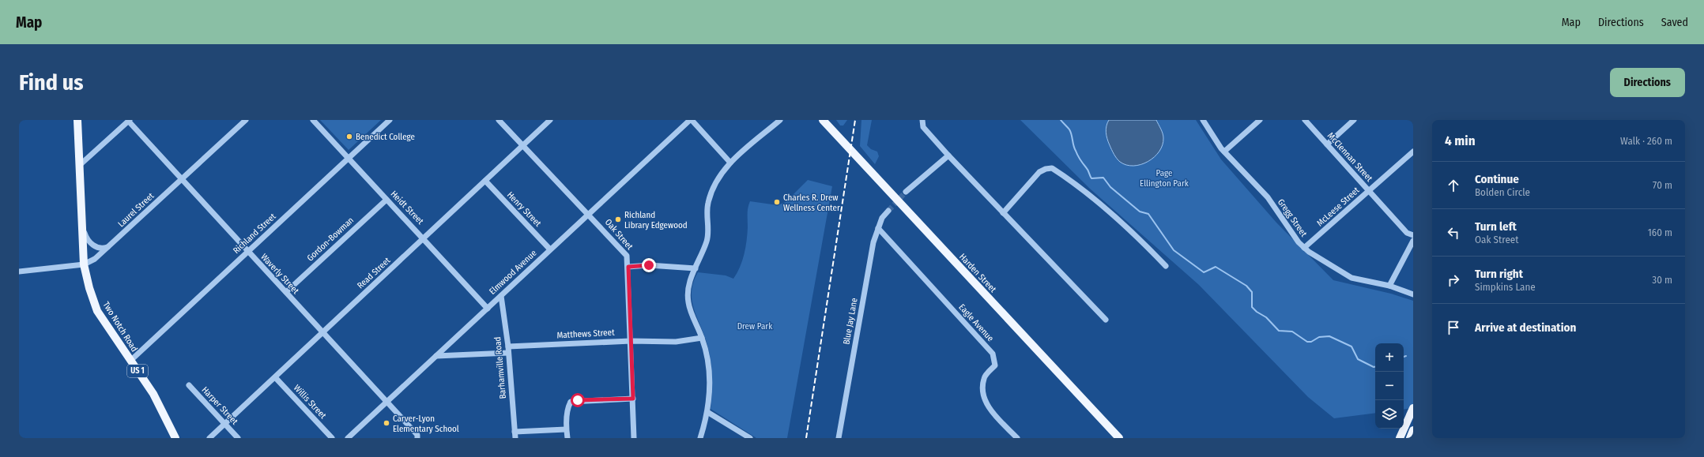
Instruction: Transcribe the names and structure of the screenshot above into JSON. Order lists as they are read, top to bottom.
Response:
{
  "streets": {
    "main road": ["Harden Street", "Two Notch Road", "US 1"],
    "street": [
      "McClennan Street",
      "McLeese Street",
      "Heidt Street",
      "Henry Street",
      "Laurel Street",
      "Gregg Street",
      "Richland Street",
      "Oak Street",
      "Gordon-Bowman",
      "Elmwood Avenue",
      "Read Street",
      "Waverly Street",
      "Blue Jay Lane",
      "Eagle Avenue",
      "Matthews Street",
      "Barhamville Road",
      "Willis Street",
      "Harper Street"
    ]
  },
  "crossings": [
    ["McClennan Street", "McLeese Street"],
    ["McLeese Street", "Gregg Street"],
    ["Heidt Street", "Richland Street"],
    ["Heidt Street", "Gordon-Bowman"],
    ["Heidt Street", "Elmwood Avenue"],
    ["Heidt Street", "Read Street"],
    ["Henry Street", "Elmwood Avenue"],
    ["Henry Street", "Read Street"],
    ["Laurel Street", "Waverly Street"],
    ["Laurel Street", "Two Notch Road"],
    ["Richland Street", "Waverly Street"],
    ["Richland Street", "Two Notch Road"],
    ["Oak Street", "Elmwood Avenue"],
    ["Oak Street", "Read Street"],
    ["Oak Street", "Matthews Street"],
    ["Gordon-Bowman", "Waverly Street"],
    ["Elmwood Avenue", "Waverly Street"],
    ["Elmwood Avenue", "Matthews Street"],
    ["Elmwood Avenue", "Barhamville Road"],
    ["Read Street", "Waverly Street"],
    ["Read Street", "Willis Street"],
    ["Read Street", "Harper Street"],
    ["Blue Jay Lane", "Eagle Avenue"],
    ["Matthews Street", "Barhamville Road"]
  ],
  "parks": ["Page Ellington Park", "Drew Park"],
  "places": [
    "Benedict College",
    "Charles R. Drew Wellness Center",
    "Richland Library Edgewood",
    "Carver-Lyon Elementary School"
  ],
  "page": {
    "header": "Map",
    "nav": ["Map", "Directions", "Saved"],
    "buttons": "Directions",
    "title": "Find us",
    "heading": ["4 min", "Walk · 260 m"],
    "list": [
      ["Continue", "Bolden Circle", "70 m"],
      ["Turn left", "Oak Street", "160 m"],
      ["Turn right", "Simpkins Lane", "30 m"],
      "Arrive at destination"
    ],
    "map_buttons": ["+", "−"]
  }
}
